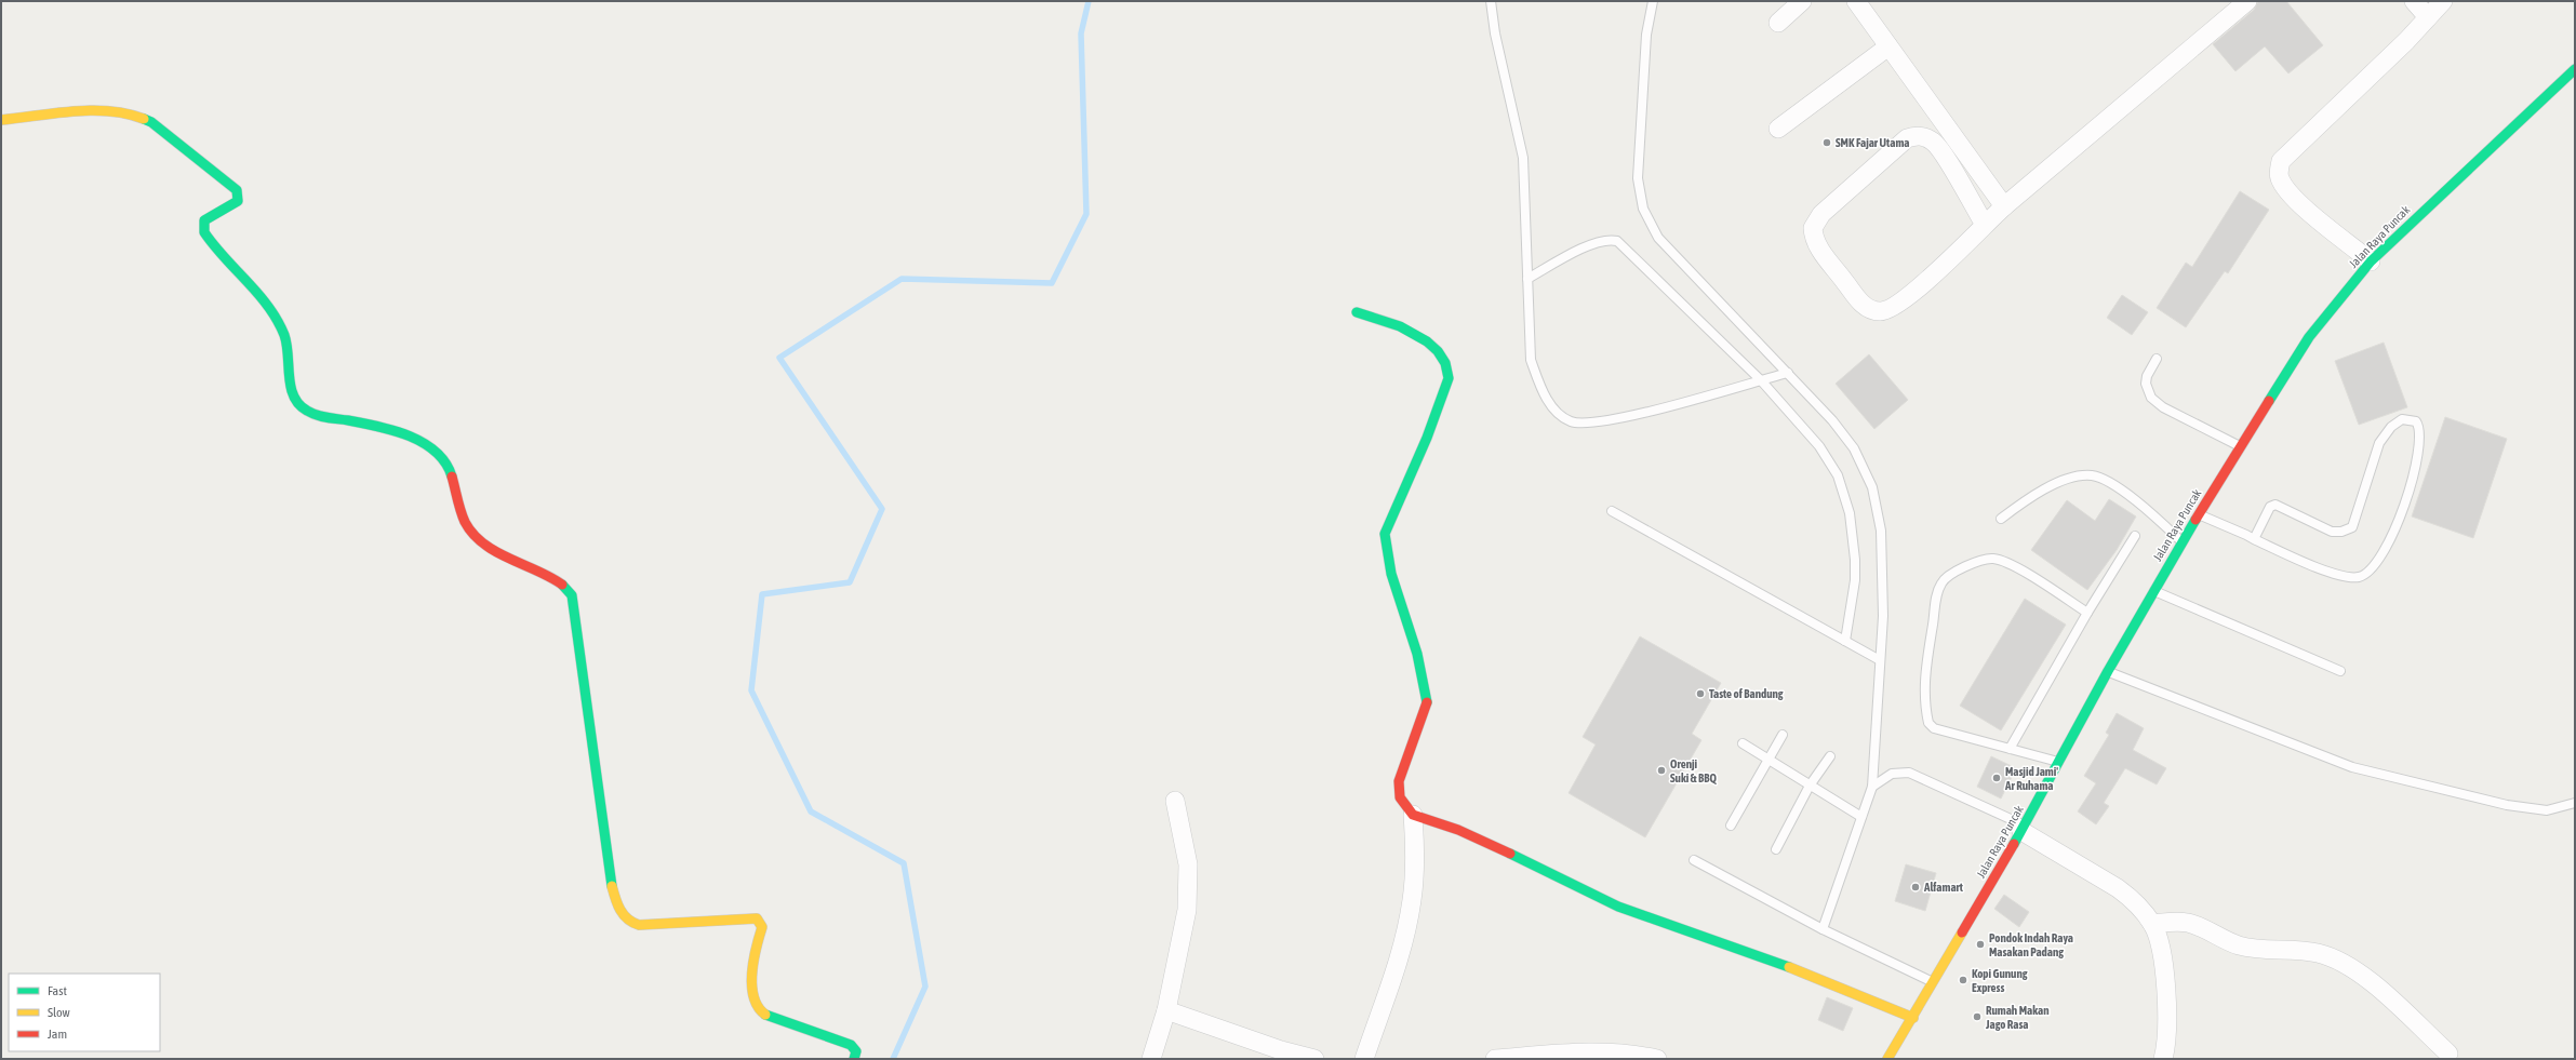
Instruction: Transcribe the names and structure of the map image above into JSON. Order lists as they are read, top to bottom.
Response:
{
  "streets": {
    "main road": ["Jalan Raya Puncak"]
  },
  "places": [
    "SMK Fajar Utama",
    "Taste of Bandung",
    "Orenji Suki & BBQ",
    "Masjid Jami' Ar Ruhama",
    "Alfamart",
    "Pondok Indah Raya Masakan Padang",
    "Kopi Gunung Express",
    "Rumah Makan Jago Rasa"
  ],
  "legend": ["Fast", "Slow", "Jam"]
}
